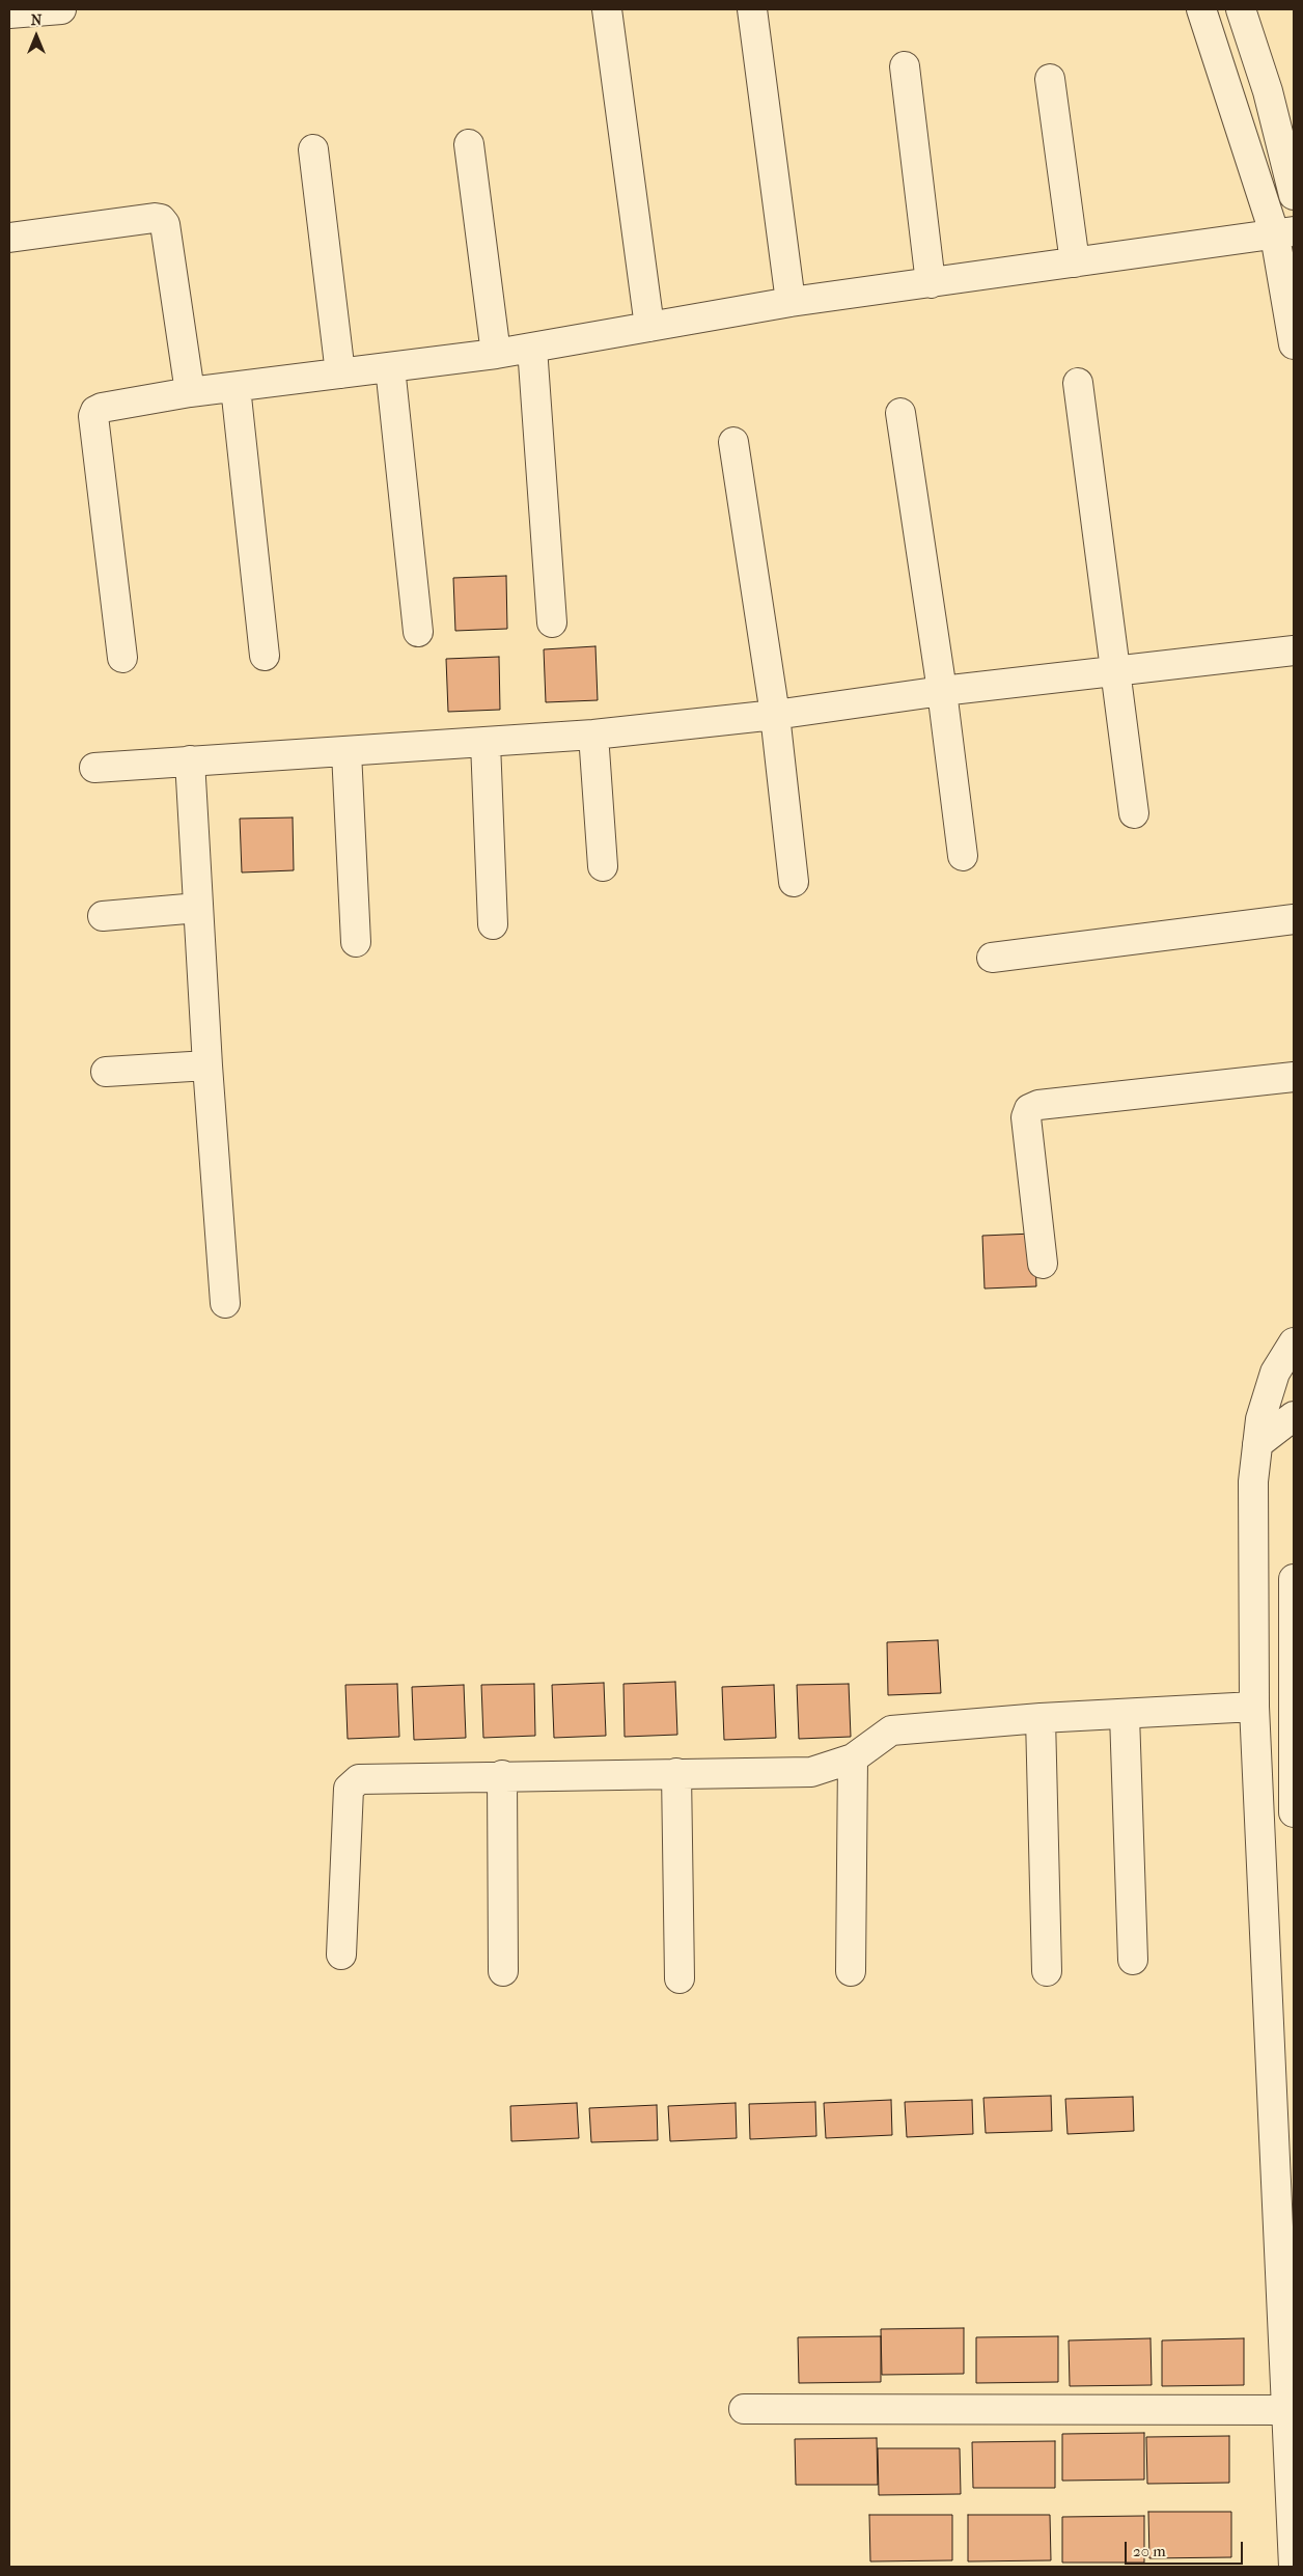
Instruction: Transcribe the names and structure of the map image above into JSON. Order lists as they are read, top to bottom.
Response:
{
  "scale_bar": "20 m",
  "north": "top"
}
